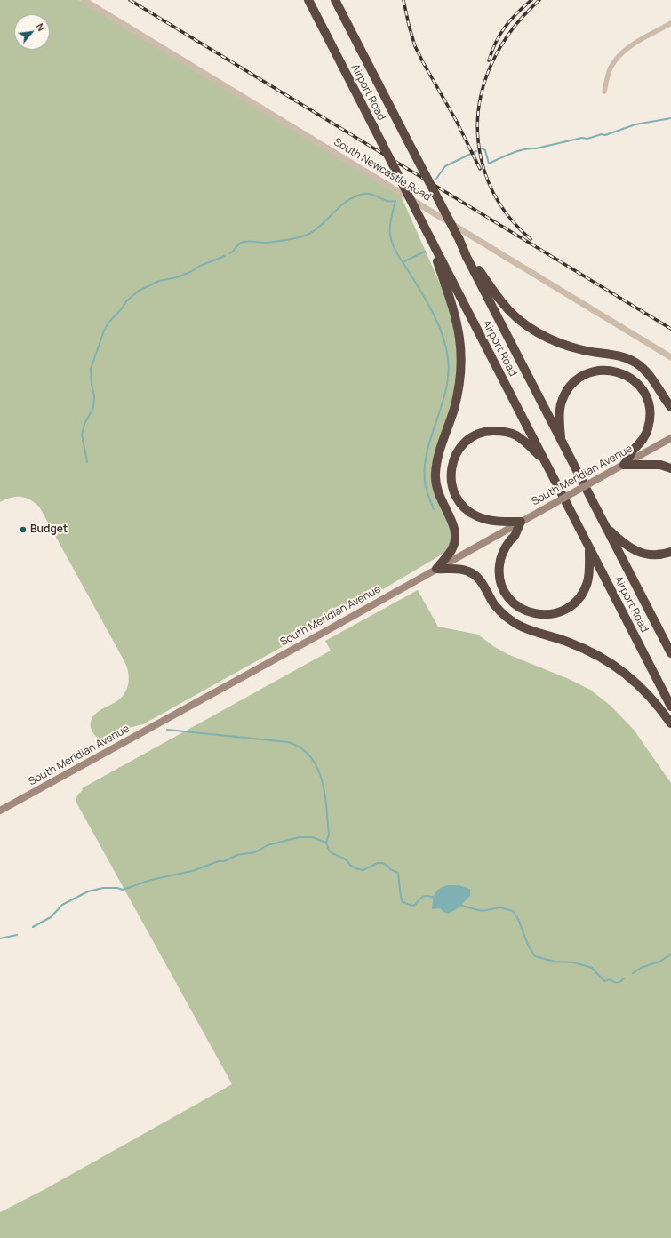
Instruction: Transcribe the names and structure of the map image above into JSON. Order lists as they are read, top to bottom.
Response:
{
  "streets": {
    "highway": ["Airport Road"],
    "main road": ["South Meridian Avenue"],
    "street": ["South Newcastle Road"]
  },
  "places": ["Budget"],
  "north": "top right"
}
